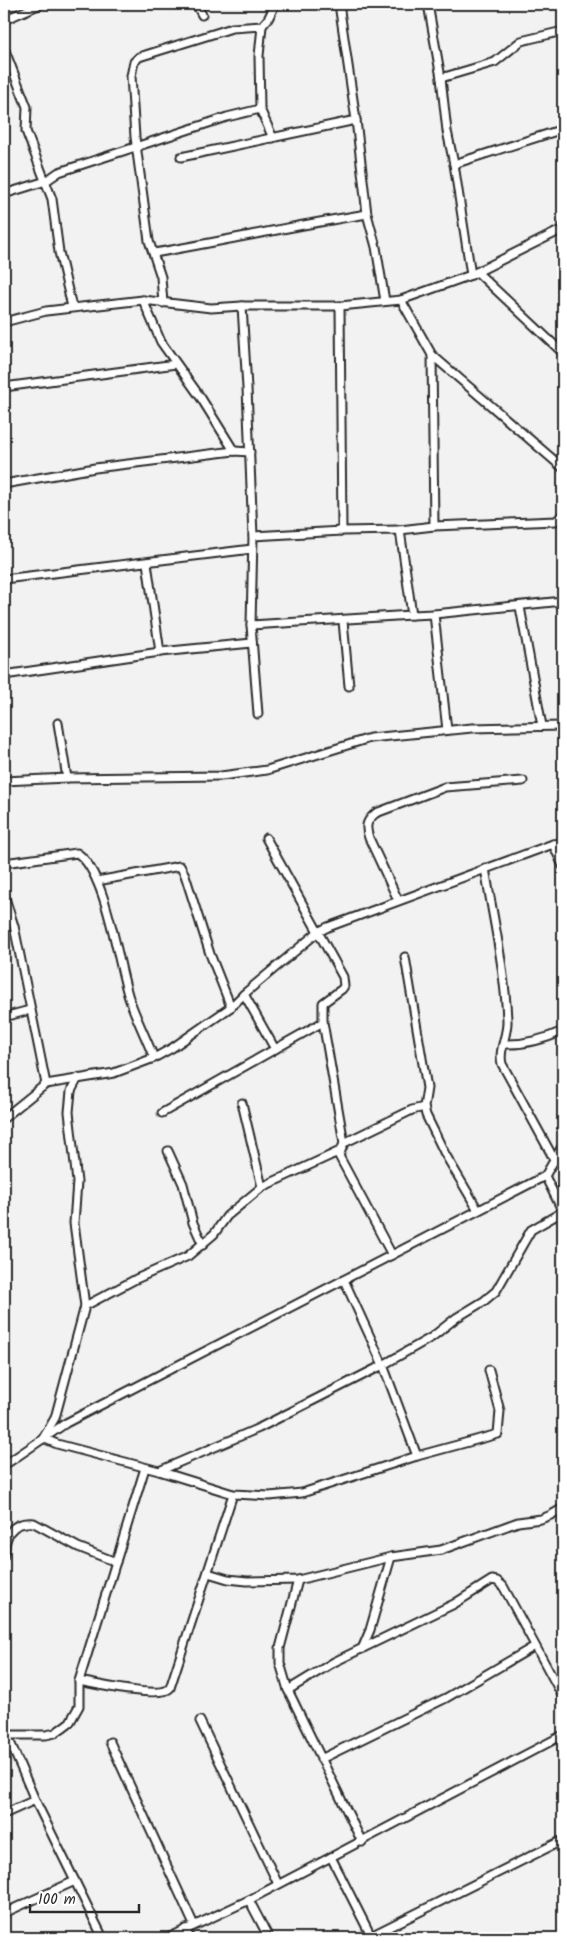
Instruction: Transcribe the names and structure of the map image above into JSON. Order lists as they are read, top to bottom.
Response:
{
  "scale_bar": "100 m"
}
